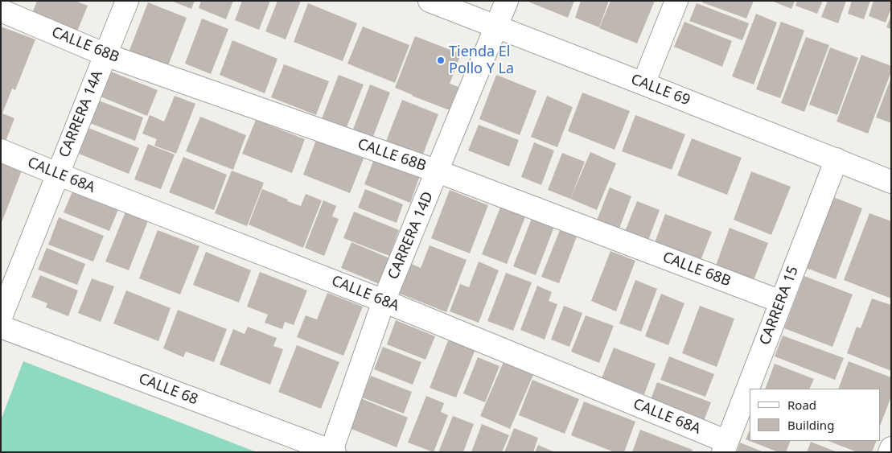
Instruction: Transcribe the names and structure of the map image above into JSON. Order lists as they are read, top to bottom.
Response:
{
  "streets": {
    "street": [
      "CALLE 68B",
      "CALLE 69",
      "CARRERA 14A",
      "CALLE 68A",
      "CARRERA 14D",
      "CARRERA 15",
      "CALLE 68"
    ]
  },
  "crossings": [
    ["CALLE 68B", "CARRERA 14A"],
    ["CALLE 68B", "CARRERA 14D"],
    ["CALLE 68B", "CARRERA 15"],
    ["CALLE 69", "CARRERA 14D"],
    ["CALLE 69", "CARRERA 15"],
    ["CARRERA 14A", "CALLE 68A"],
    ["CALLE 68A", "CARRERA 14D"],
    ["CALLE 68A", "CARRERA 15"],
    ["CARRERA 14D", "CALLE 68"]
  ],
  "places": ["Tienda El Pollo Y La"],
  "legend": ["Road", "Building"]
}
